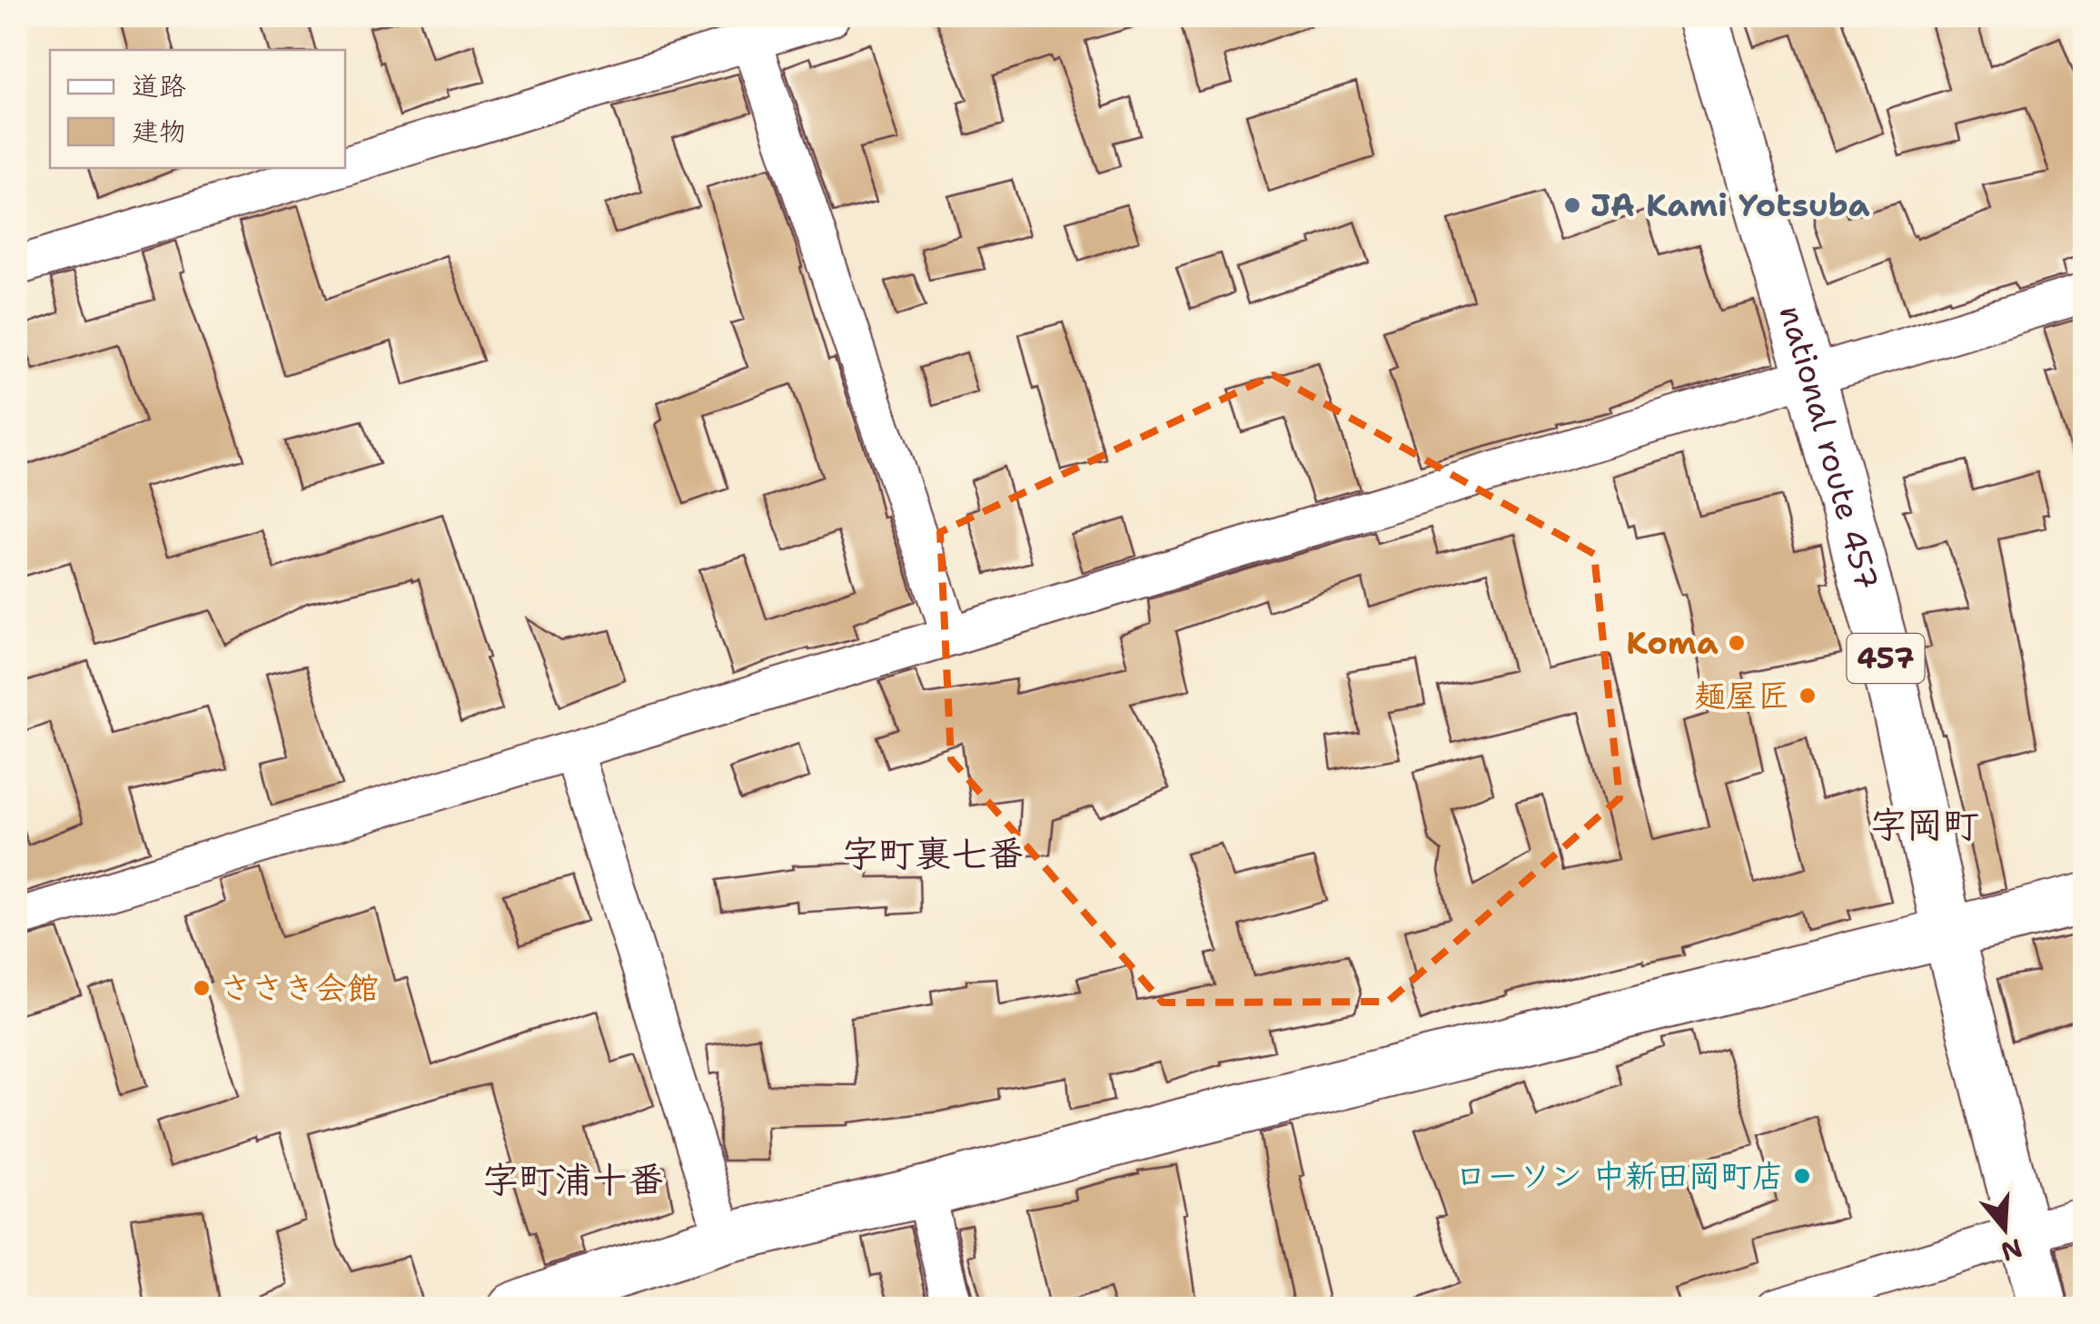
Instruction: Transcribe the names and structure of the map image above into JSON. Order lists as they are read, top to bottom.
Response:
{
  "streets": {
    "main road": ["national route 457", "457"]
  },
  "districts": ["字岡町", "字町裏七番", "字町浦十番"],
  "places": [
    "JA Kami Yotsuba",
    "Koma",
    "麺屋匠",
    "ささき会館",
    "ローソン 中新田岡町店"
  ],
  "legend": ["道路", "建物"],
  "north": "bottom"
}
